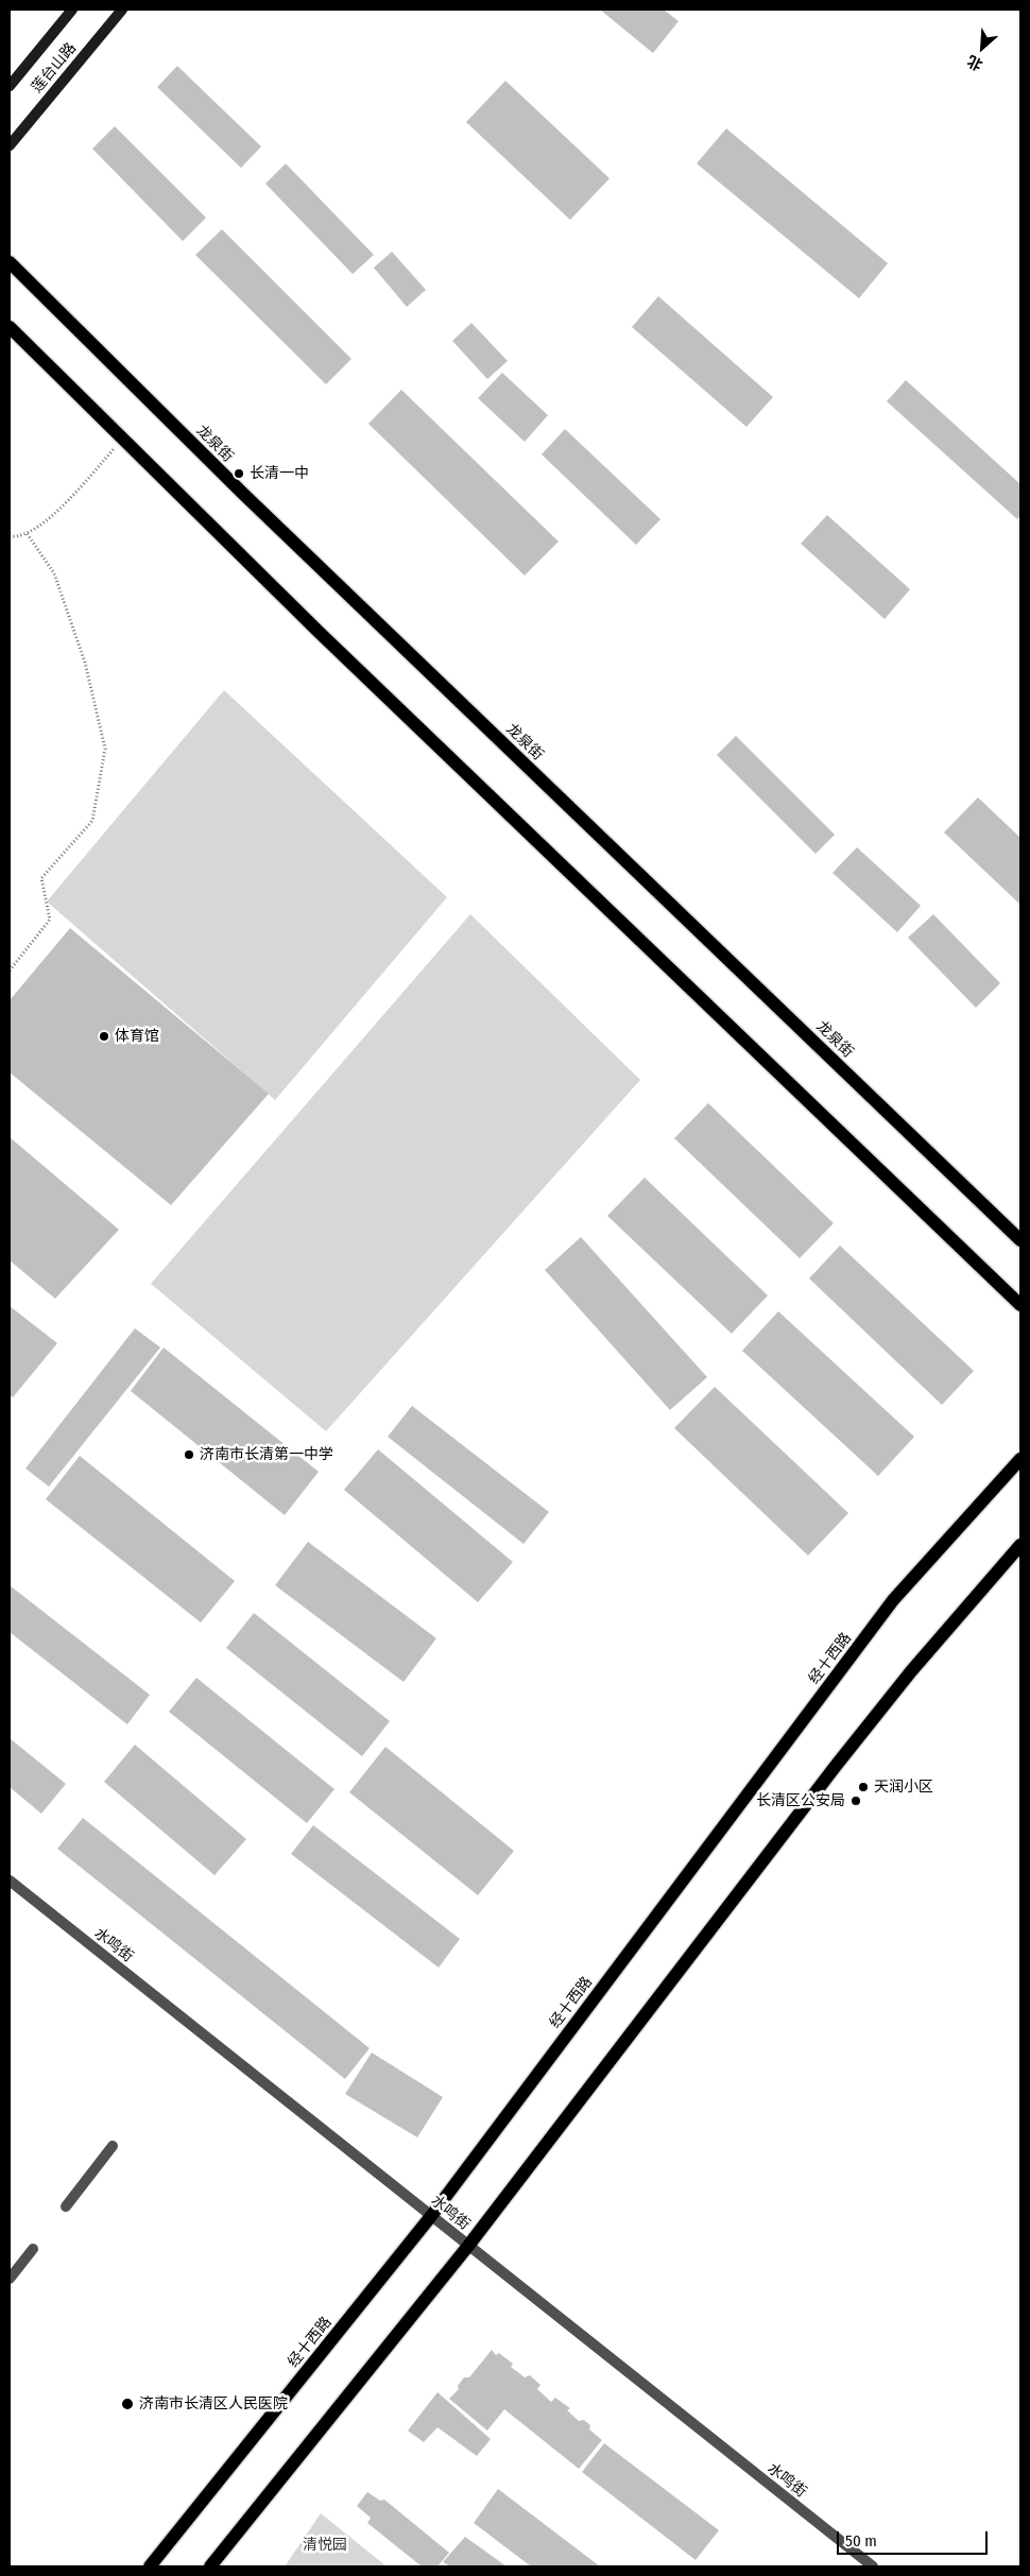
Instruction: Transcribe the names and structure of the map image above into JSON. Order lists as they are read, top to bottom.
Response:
{
  "streets": {
    "main road": ["莲台山路", "龙泉街", "经十西路"],
    "street": ["水鸣街"]
  },
  "crossings": [
    ["经十西路", "水鸣街"]
  ],
  "parks": ["清悦园"],
  "places": [
    "长清一中",
    "体育馆",
    "济南市长清第一中学",
    "天润小区",
    "长清区公安局",
    "济南市长清区人民医院"
  ],
  "scale_bar": "50 m",
  "north": "bottom left"
}
